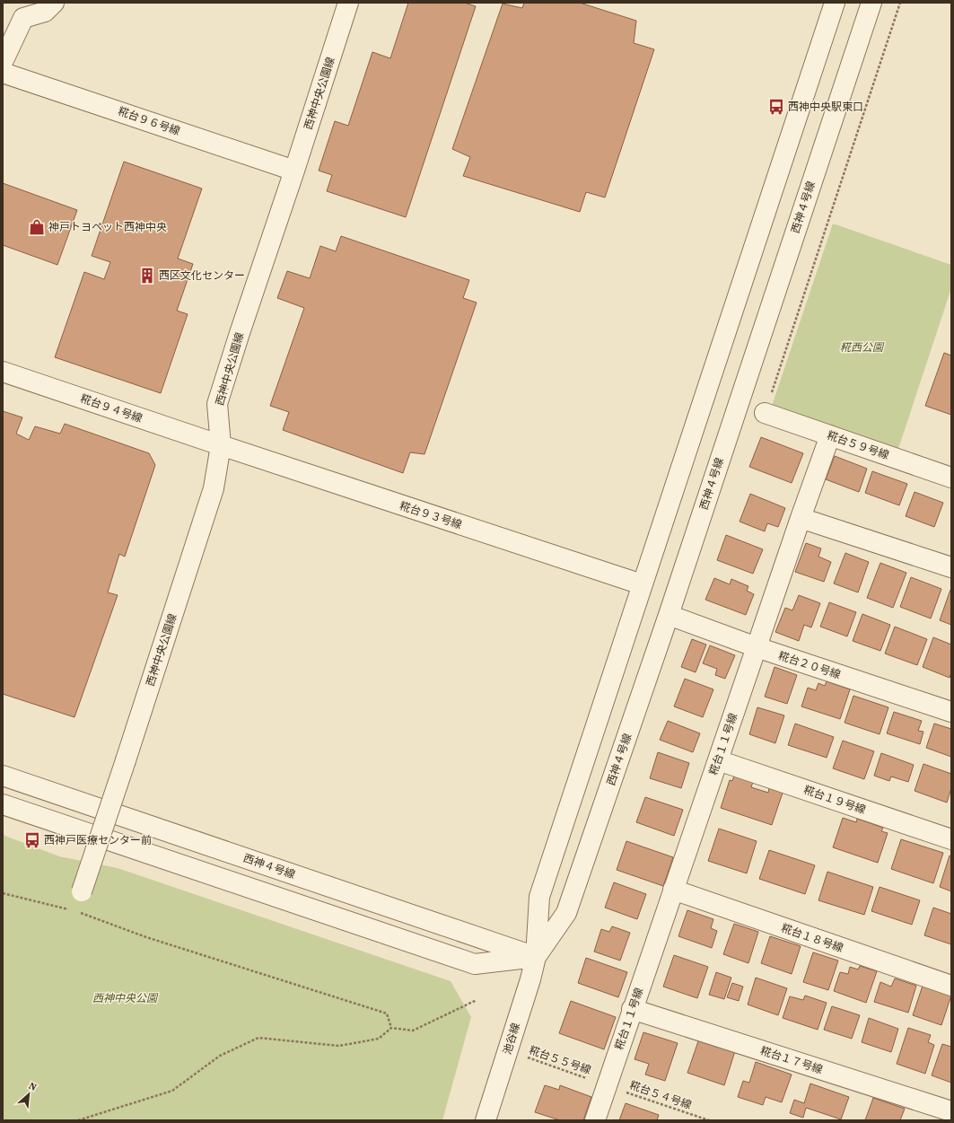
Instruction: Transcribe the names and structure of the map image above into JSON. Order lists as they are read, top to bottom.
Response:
{
  "streets": {
    "street": [
      "西神中央公園線",
      "糀台９６号線",
      "西神４号線",
      "糀台９４号線",
      "糀台５９号線",
      "糀台９３号線",
      "糀台２０号線",
      "糀台１１号線",
      "糀台１９号線",
      "糀台１８号線",
      "池谷線",
      "糀台１７号線"
    ],
    "path": ["糀台５５号線", "糀台５４号線"]
  },
  "crossings": [
    ["西神中央公園線", "糀台９６号線"],
    ["西神中央公園線", "糀台９４号線"],
    ["西神中央公園線", "糀台９３号線"],
    ["西神４号線", "糀台２０号線"],
    ["西神４号線", "池谷線"],
    ["糀台９４号線", "糀台９３号線"],
    ["糀台５９号線", "糀台１１号線"],
    ["糀台２０号線", "糀台１１号線"],
    ["糀台１１号線", "糀台１９号線"],
    ["糀台１１号線", "糀台１８号線"],
    ["糀台１１号線", "糀台５５号線"],
    ["糀台１１号線", "糀台１７号線"],
    ["糀台１１号線", "糀台５４号線"],
    ["池谷線", "糀台５５号線"],
    ["糀台５５号線", "糀台５４号線"]
  ],
  "parks": ["糀西公園", "西神中央公園"],
  "places": {
    "bus stop": ["西神中央駅東口", "西神戸医療センター前"],
    "shop": ["神戸トヨペット西神中央"],
    "building": ["西区文化センター"]
  },
  "north": "top right"
}
